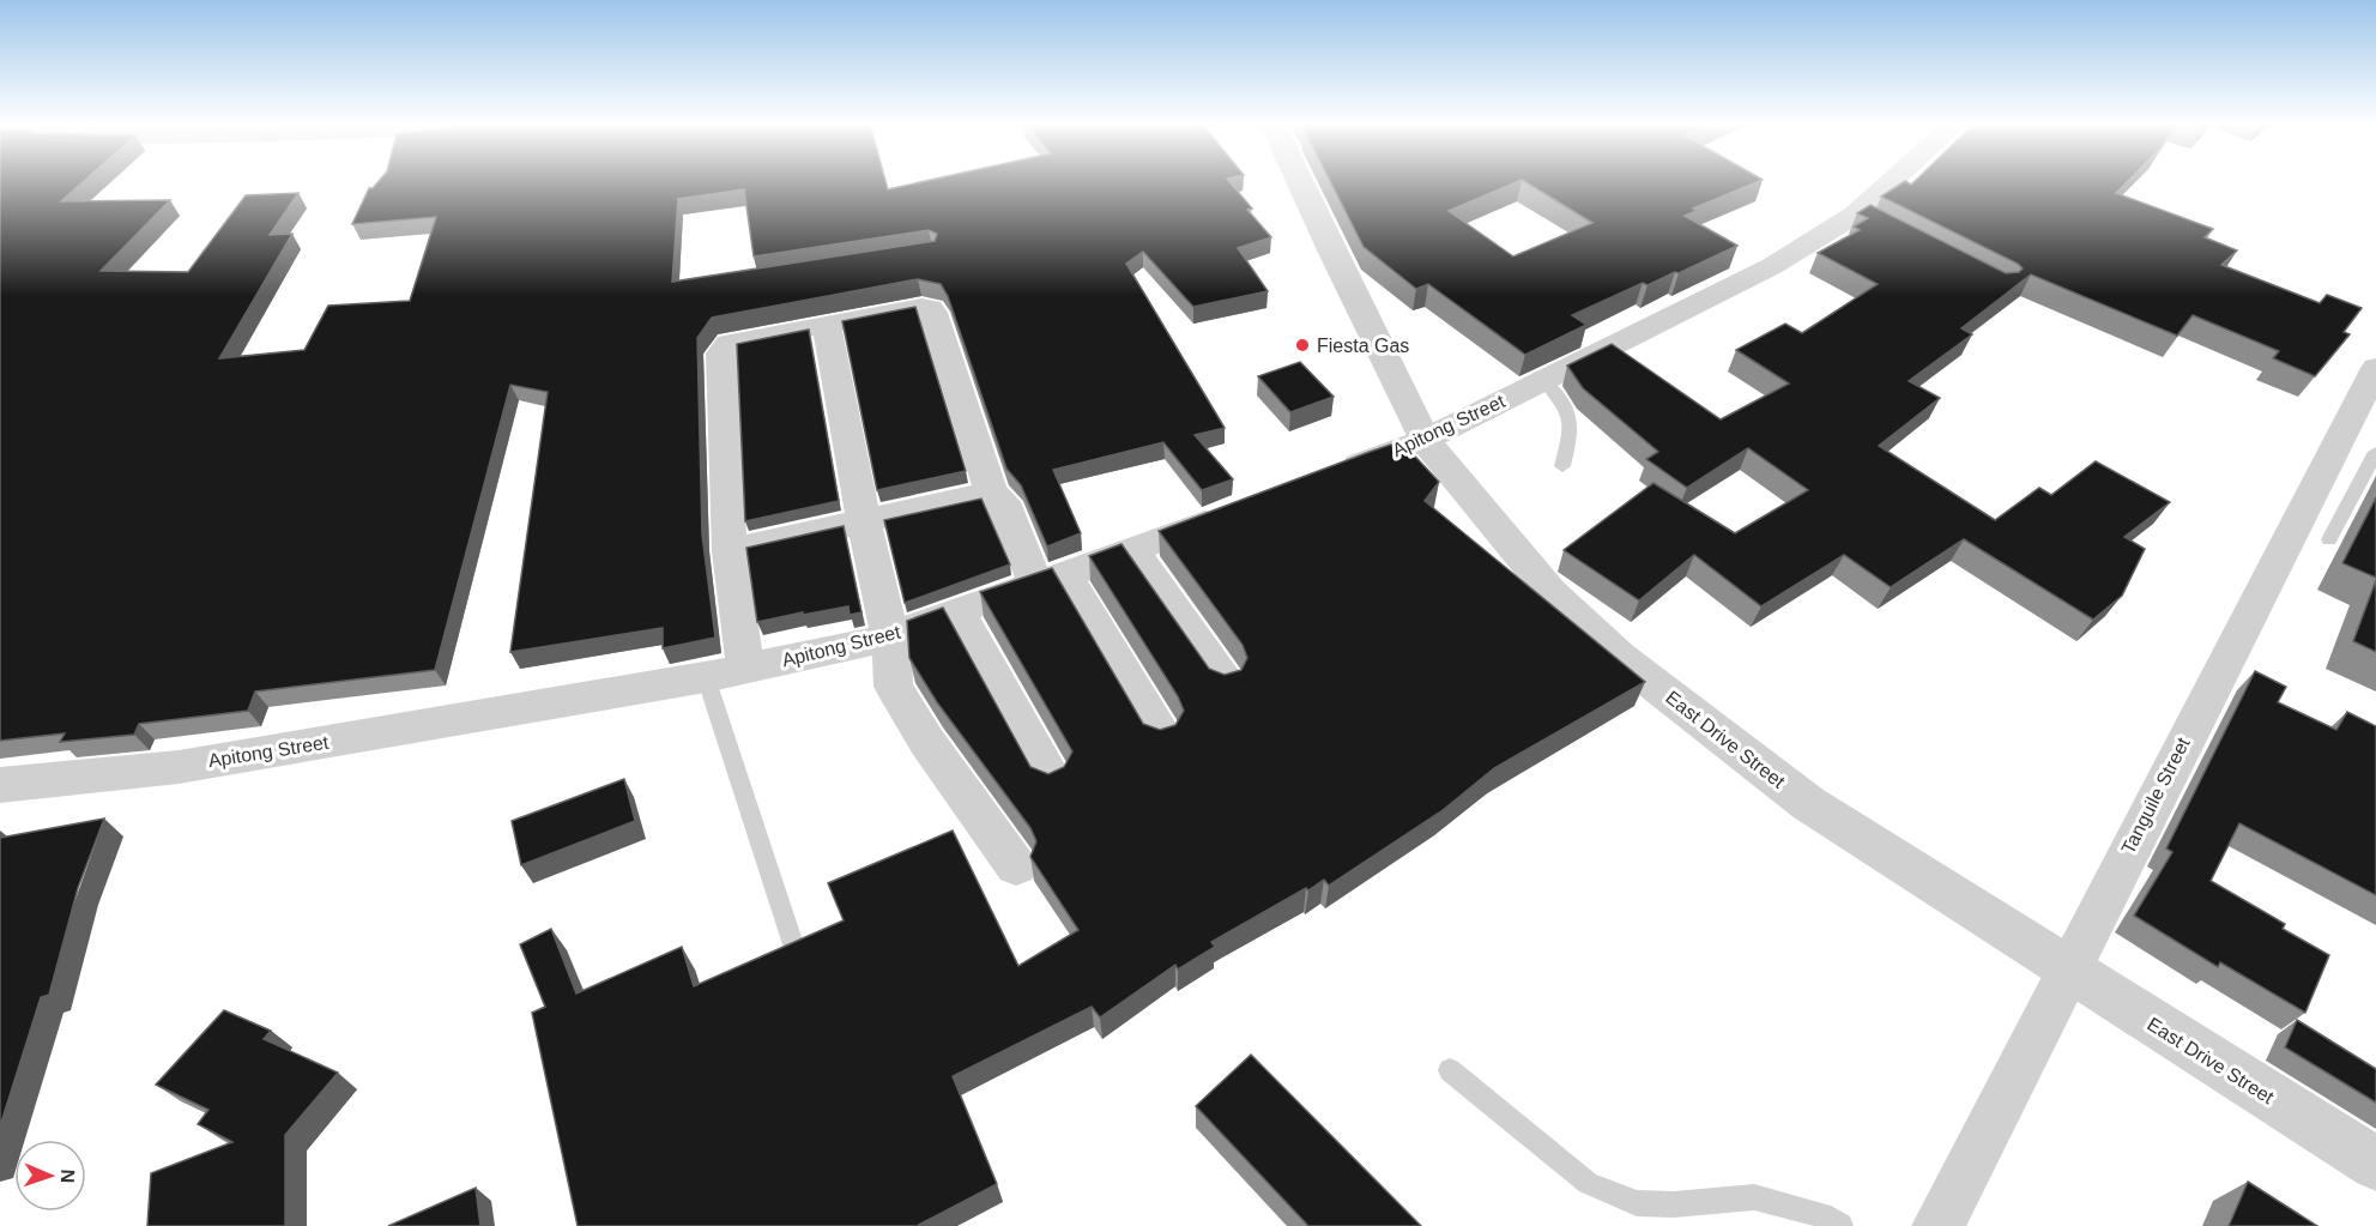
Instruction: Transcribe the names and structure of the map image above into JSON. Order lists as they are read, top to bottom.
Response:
{
  "streets": {
    "street": ["Apitong Street", "East Drive Street", "Tanguile Street"]
  },
  "crossings": [
    ["Apitong Street", "East Drive Street"],
    ["East Drive Street", "Tanguile Street"]
  ],
  "places": ["Fiesta Gas"],
  "north": "right"
}
